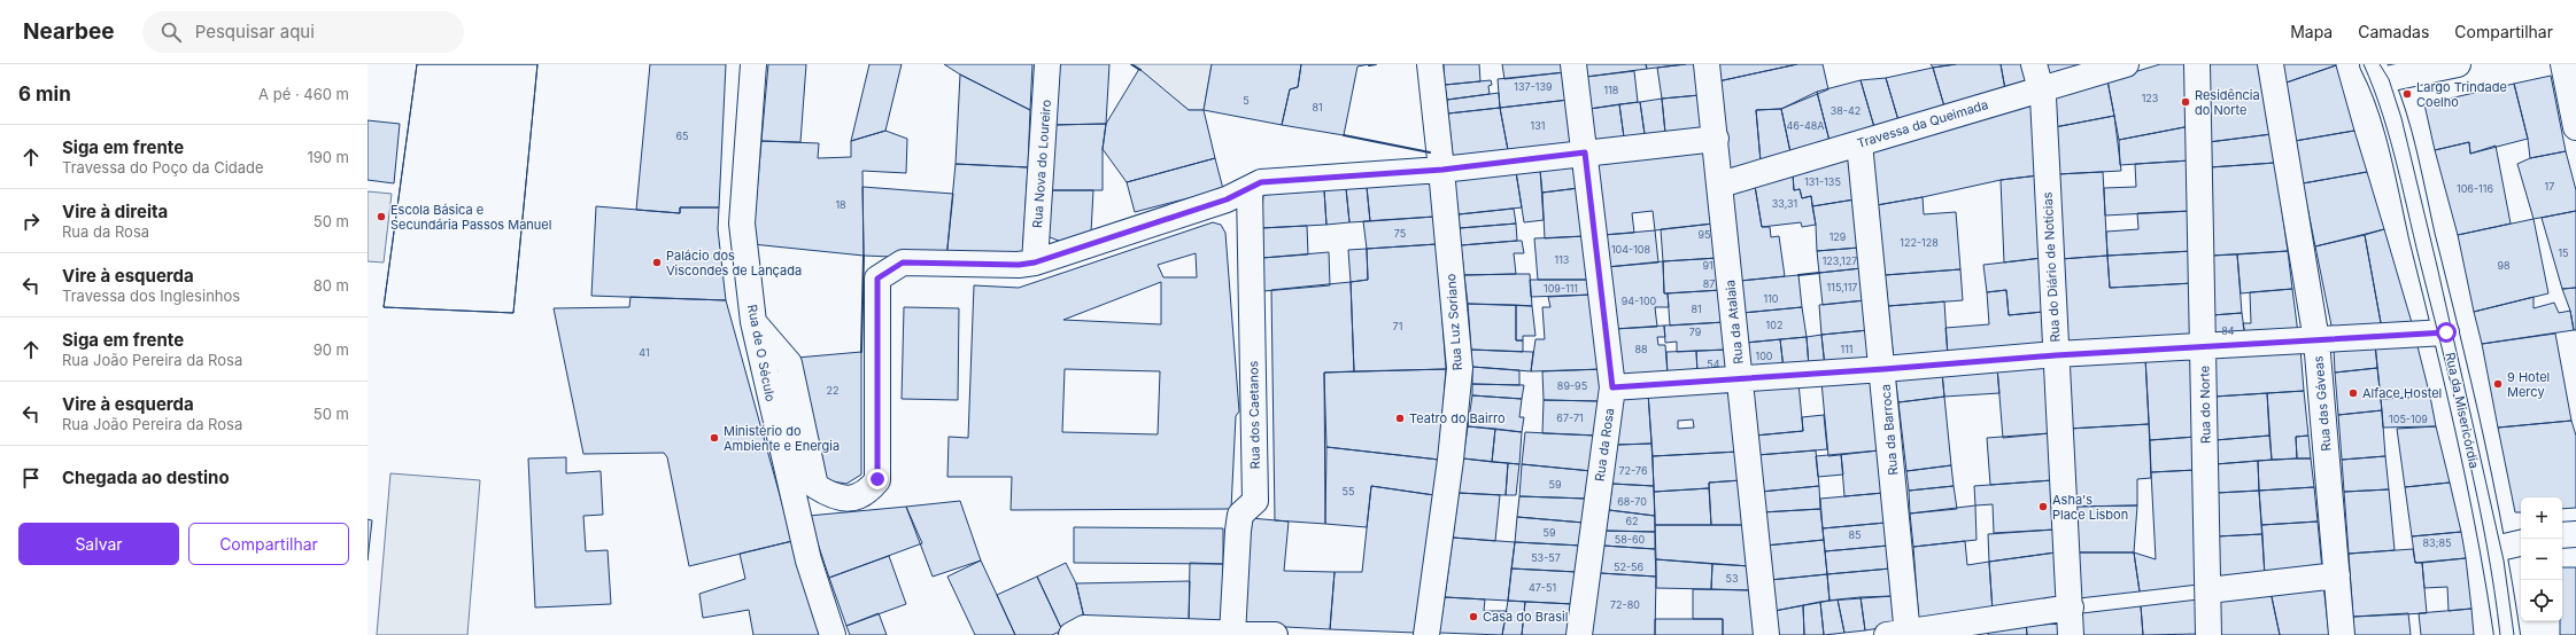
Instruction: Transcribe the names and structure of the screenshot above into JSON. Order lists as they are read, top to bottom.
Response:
{
  "streets": {
    "street": [
      "Travessa da Queimada",
      "Rua Nova do Loureiro",
      "Rua do Diário de Notícias",
      "Rua Luz Soriano",
      "Rua da Atalaia",
      "Rua de O Século",
      "Rua das Gáveas",
      "Rua do Norte",
      "Rua da Misericórdia",
      "Rua dos Caetanos",
      "Rua da Barroca",
      "Rua da Rosa"
    ]
  },
  "crossings": [
    ["Travessa da Queimada", "Rua do Diário de Notícias"],
    ["Travessa da Queimada", "Rua da Atalaia"],
    ["Travessa da Queimada", "Rua da Barroca"]
  ],
  "places": [
    "Largo Trindade Coelho",
    "Residência do Norte",
    "Escola Básica e Secundária Passos Manuel",
    "Palácio dos Viscondes de Lançada",
    "9 Hotel Mercy",
    "Alface Hostel",
    "Teatro do Bairro",
    "Ministério do Ambiente e Energia",
    "Asha's Place Lisbon",
    "Casa do Brasil"
  ],
  "house_numbers": [
    "137-139",
    "118",
    "123",
    "5",
    "81",
    "38-42",
    "131",
    "46-48A",
    "65",
    "131-135",
    "17",
    "106-116",
    "33,31",
    "18",
    "75",
    "95",
    "129",
    "122-128",
    "104-108",
    "15",
    "113",
    "123,127",
    "91",
    "98",
    "87",
    "115,117",
    "109-111",
    "110",
    "94-100",
    "81",
    "102",
    "71",
    "84",
    "79",
    "88",
    "111",
    "41",
    "100",
    "54",
    "89-95",
    "22",
    "67-71",
    "105-109",
    "72-76",
    "59",
    "55",
    "68-70",
    "62",
    "59",
    "85",
    "58-60",
    "83;85",
    "53-57",
    "52-56",
    "53",
    "47-51",
    "72-80"
  ],
  "page": {
    "header": "Nearbee",
    "search": "Pesquisar aqui",
    "nav": ["Mapa", "Camadas", "Compartilhar"],
    "heading": ["6 min", "A pé · 460 m"],
    "list": [
      ["Siga em frente", "Travessa do Poço da Cidade", "190 m"],
      ["Vire à direita", "Rua da Rosa", "50 m"],
      ["Vire à esquerda", "Travessa dos Inglesinhos", "80 m"],
      ["Siga em frente", "Rua João Pereira da Rosa", "90 m"],
      ["Vire à esquerda", "Rua João Pereira da Rosa", "50 m"],
      "Chegada ao destino"
    ],
    "map_buttons": ["+", "−"],
    "buttons": ["Salvar", "Compartilhar"]
  }
}
